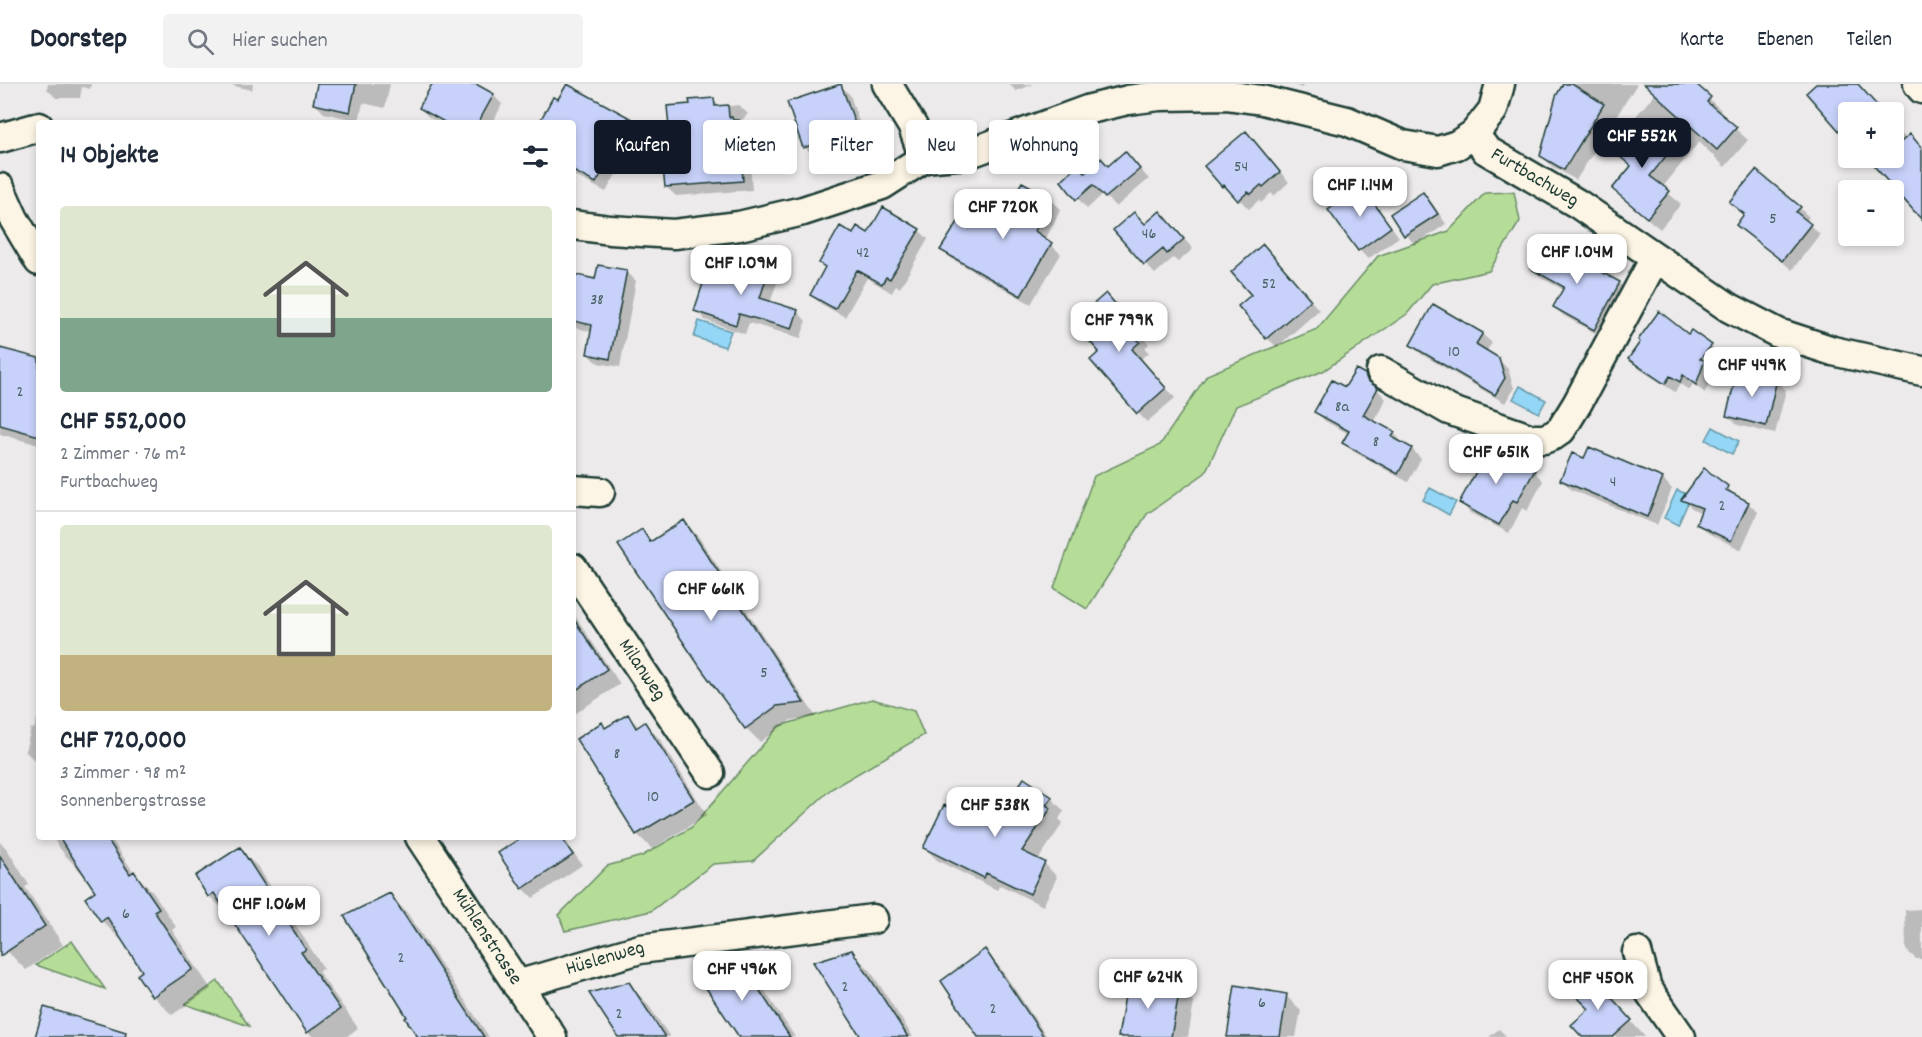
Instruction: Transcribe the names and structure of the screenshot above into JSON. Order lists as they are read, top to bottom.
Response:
{
  "streets": {
    "street": [
      "Furtbachweg",
      "Milanweg",
      "Mühlenstrasse",
      "Hüslenweg"
    ]
  },
  "crossings": [
    ["Mühlenstrasse", "Hüslenweg"]
  ],
  "house_numbers": [
    "54",
    "5",
    "46",
    "42",
    "52",
    "38",
    "10",
    "2",
    "8a",
    "8",
    "4",
    "2",
    "5",
    "8",
    "10",
    "6",
    "2",
    "2",
    "6",
    "2",
    "2"
  ],
  "page": {
    "header": "Doorstep",
    "search": "Hier suchen",
    "nav": ["Karte", "Ebenen", "Teilen"],
    "map_buttons": ["+", "−"],
    "price": [
      "CHF 552K",
      "CHF 1.14M",
      "CHF 720K",
      "CHF 1.04M",
      "CHF 1.09M",
      "CHF 799K",
      "CHF 449K",
      "CHF 651K",
      "CHF 661K",
      "CHF 538K",
      "CHF 1.06M",
      "CHF 496K",
      "CHF 624K",
      "CHF 450K"
    ],
    "chip": [
      "Kaufen",
      "Mieten",
      "Filter",
      "Neu",
      "Wohnung"
    ],
    "heading": "14 Objekte",
    "list": [
      {
        "name": "CHF 552,000",
        "note": "2 Zimmer · 76 m² · Furtbachweg"
      },
      {
        "name": "CHF 720,000",
        "note": "3 Zimmer · 98 m² · Sonnenbergstrasse"
      }
    ]
  }
}
